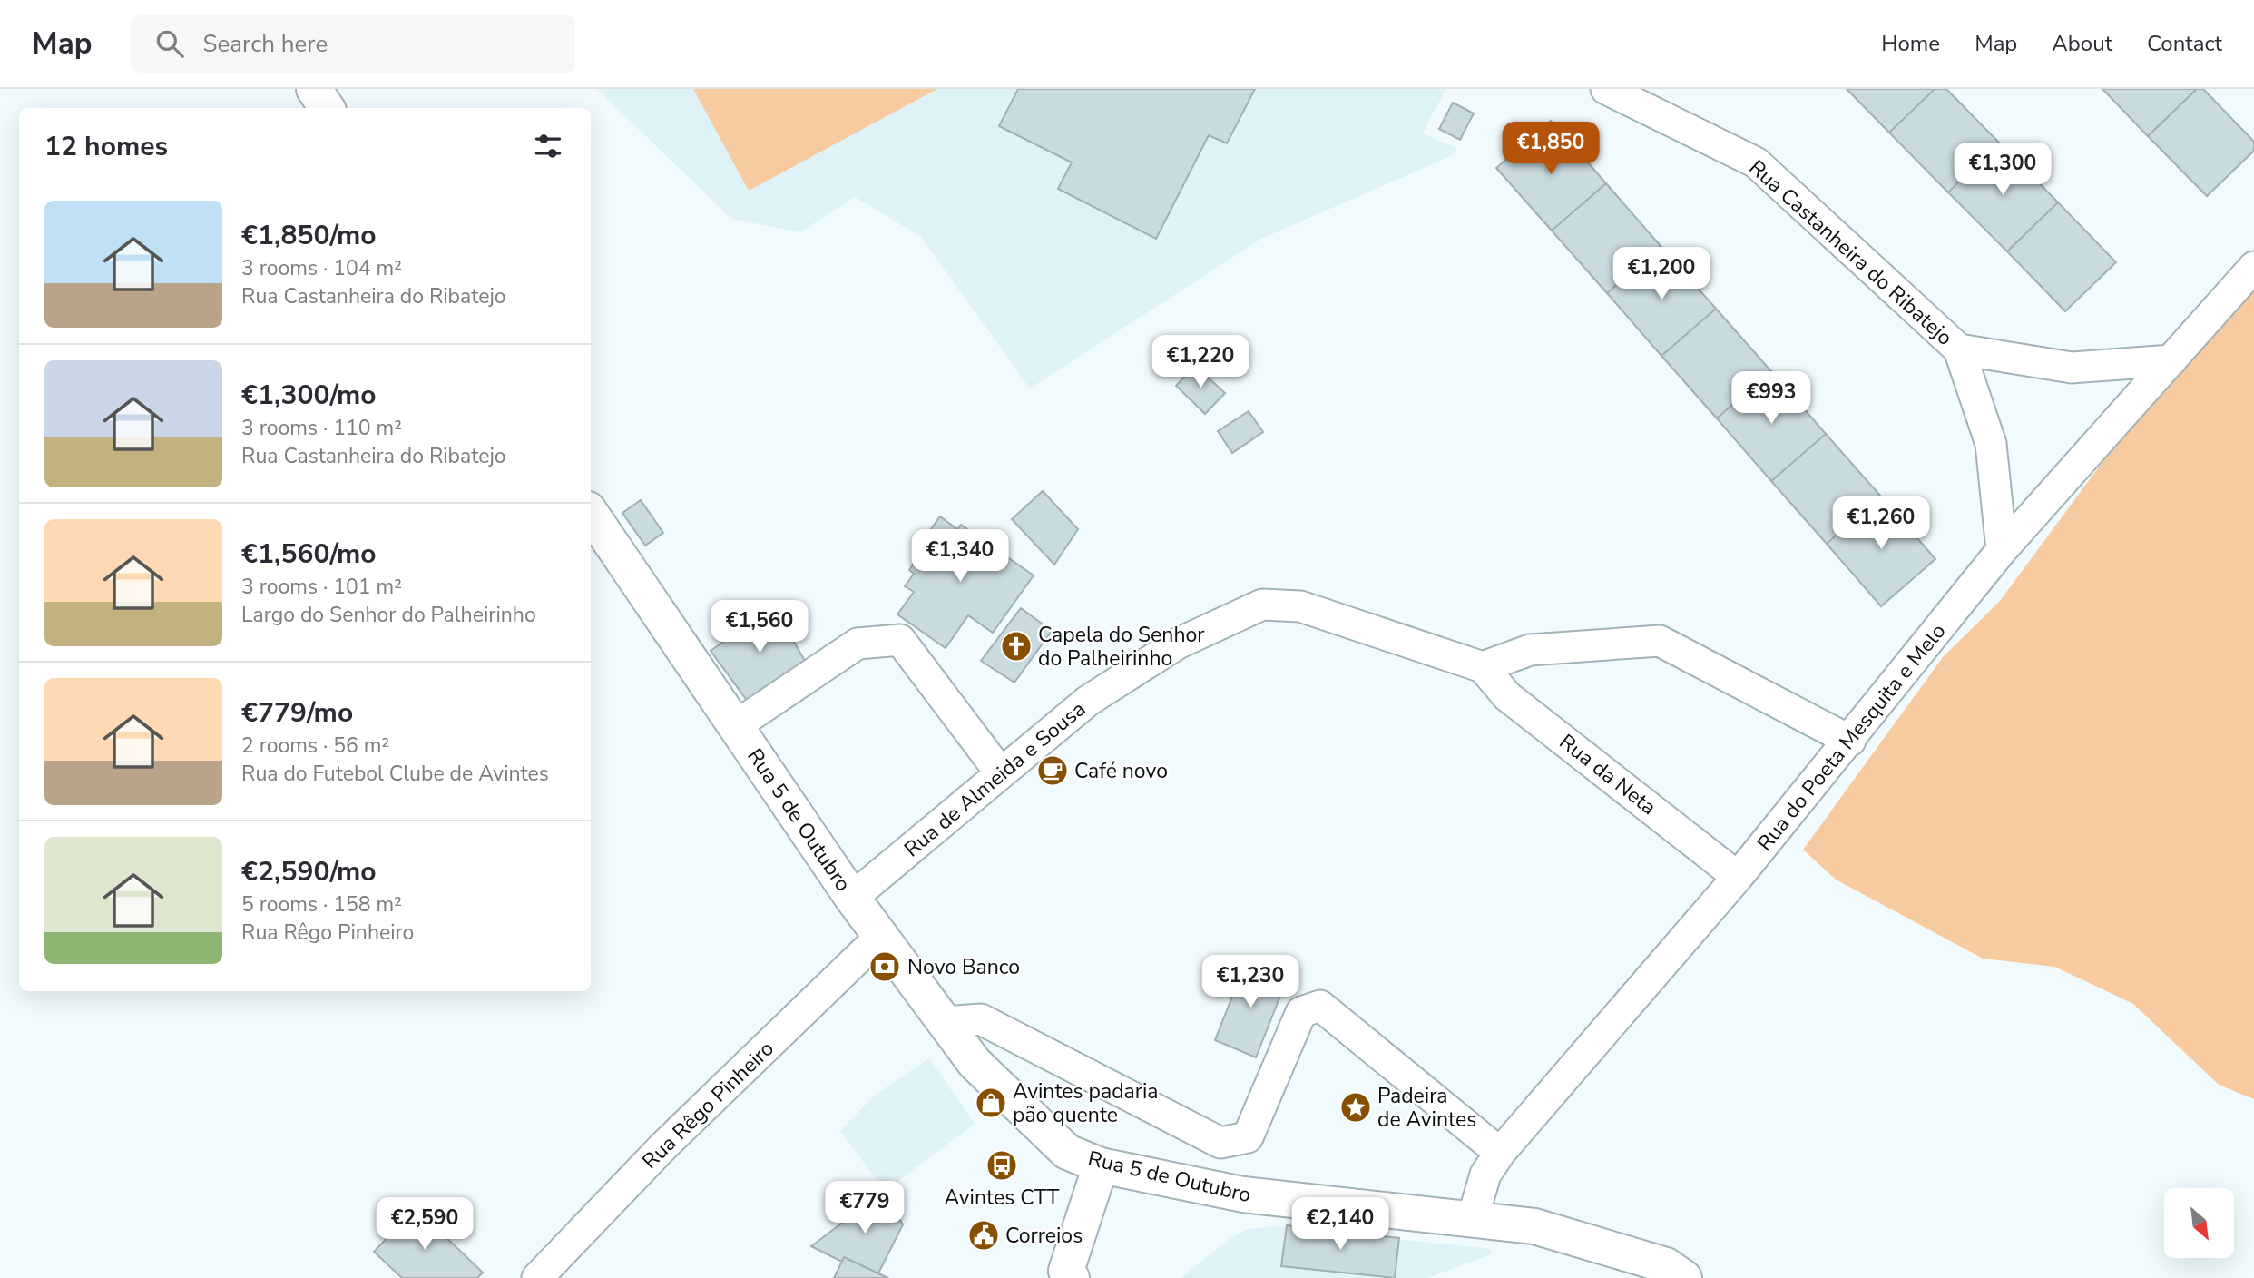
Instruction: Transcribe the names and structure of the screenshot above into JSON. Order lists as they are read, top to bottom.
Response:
{
  "streets": {
    "street": [
      "Rua Castanheira do Ribatejo",
      "Rua do Poeta Mesquita e Melo",
      "Rua da Neta",
      "Rua de Almeida e Sousa",
      "Rua 5 de Outubro",
      "Rua Rêgo Pinheiro"
    ]
  },
  "crossings": [
    ["Rua Castanheira do Ribatejo", "Rua do Poeta Mesquita e Melo"],
    ["Rua do Poeta Mesquita e Melo", "Rua da Neta"],
    ["Rua do Poeta Mesquita e Melo", "Rua 5 de Outubro"],
    ["Rua da Neta", "Rua de Almeida e Sousa"],
    ["Rua de Almeida e Sousa", "Rua 5 de Outubro"],
    ["Rua 5 de Outubro", "Rua Rêgo Pinheiro"]
  ],
  "places": {
    "church": ["Capela do Senhor do Palheirinho"],
    "cafe": ["Café novo"],
    "bank": ["Novo Banco"],
    "shop": ["Avintes padaria pão quente"],
    "place": ["Padeira de Avintes"],
    "bus stop": ["Avintes CTT"],
    "public building": ["Correios"]
  },
  "north": "bottom right",
  "page": {
    "header": "Map",
    "search": "Search here",
    "nav": [
      "Home",
      "Map",
      "About",
      "Contact"
    ],
    "heading": "12 homes",
    "price": [
      "€1,850",
      "€1,300",
      "€1,200",
      "€1,220",
      "€993",
      "€1,260",
      "€1,340",
      "€1,560",
      "€1,230",
      "€779",
      "€2,590",
      "€2,140"
    ],
    "list": [
      {
        "name": "€1,850/mo",
        "note": "3 rooms · 104 m² · Rua Castanheira do Ribatejo"
      },
      {
        "name": "€1,300/mo",
        "note": "3 rooms · 110 m² · Rua Castanheira do Ribatejo"
      },
      {
        "name": "€1,560/mo",
        "note": "3 rooms · 101 m² · Largo do Senhor do Palheirinho"
      },
      {
        "name": "€779/mo",
        "note": "2 rooms · 56 m² · Rua do Futebol Clube de Avintes"
      },
      {
        "name": "€2,590/mo",
        "note": "5 rooms · 158 m² · Rua Rêgo Pinheiro"
      }
    ]
  }
}
